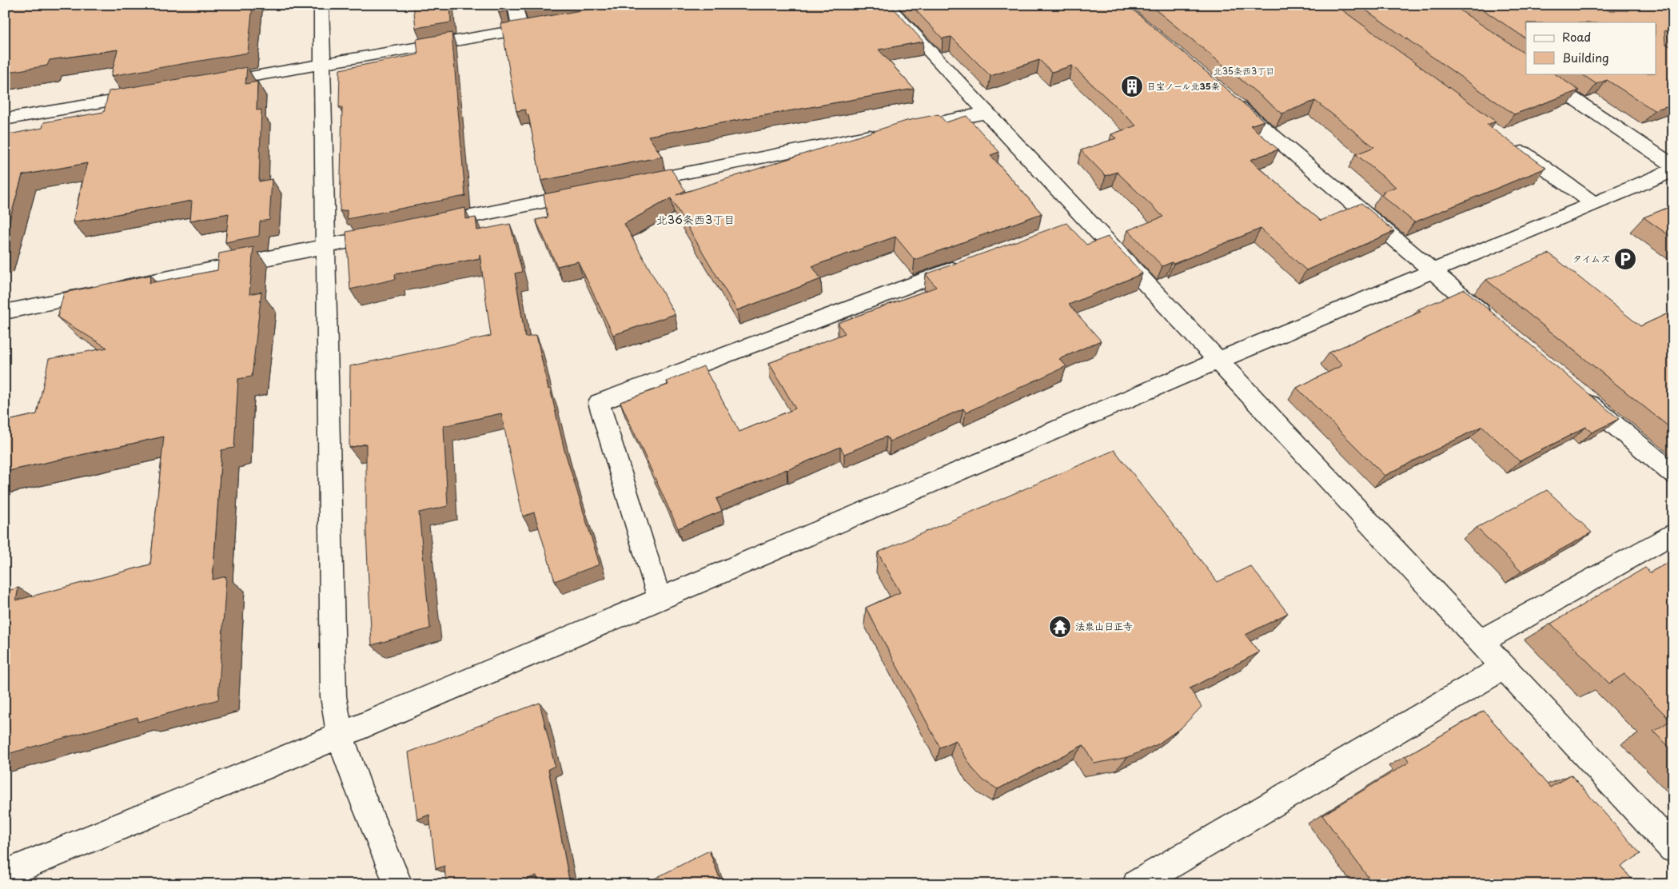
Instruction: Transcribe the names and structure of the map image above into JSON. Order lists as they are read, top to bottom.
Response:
{
  "districts": ["北35条西3丁目", "北36条西3丁目"],
  "places": {
    "building": ["日宝ノール北35条"],
    "parking": ["タイムズ"],
    "temple": ["法泉山日正寺"]
  },
  "legend": ["Road", "Building"]
}
